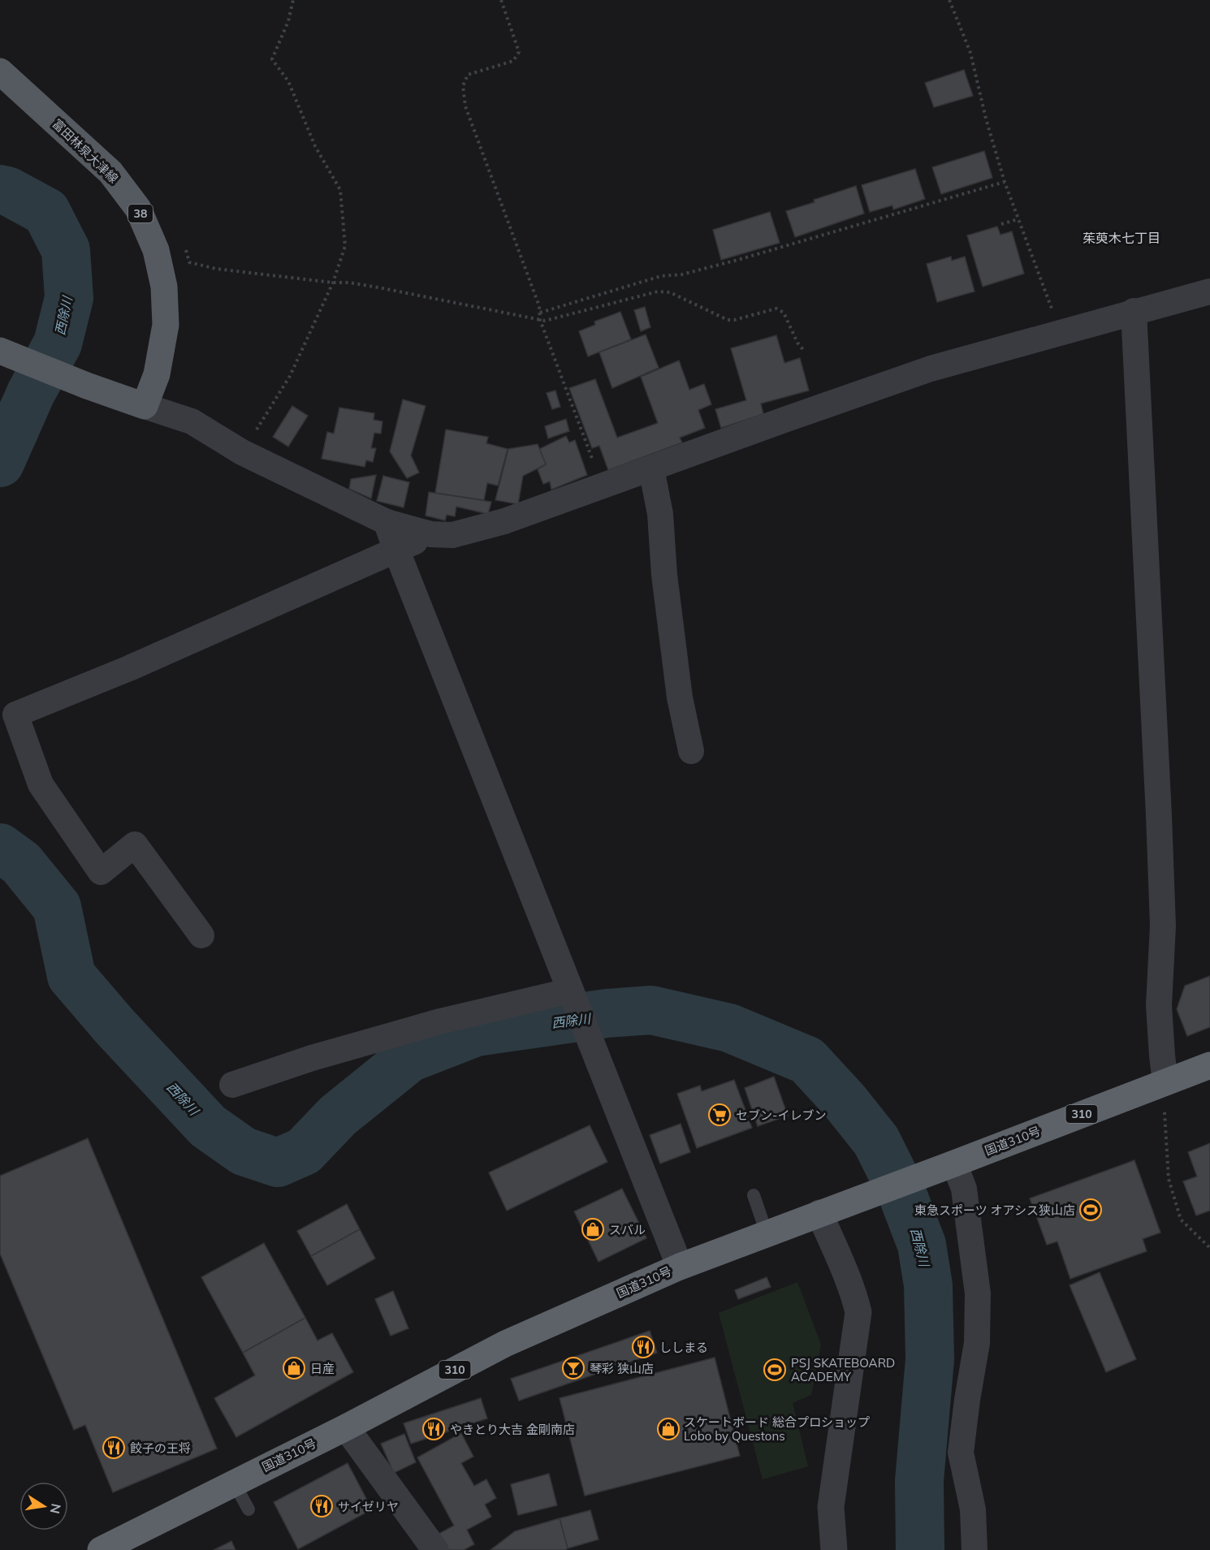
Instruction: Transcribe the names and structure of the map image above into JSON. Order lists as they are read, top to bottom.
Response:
{
  "streets": {
    "highway": ["310", "国道310号"],
    "main road": ["富田林泉大津線", "38"]
  },
  "districts": ["茱萸木七丁目"],
  "water": ["西除川"],
  "places": {
    "supermarket": ["セブン-イレブン"],
    "sports": ["東急スポーツ オアシス狭山店", "PSJ SKATEBOARD ACADEMY"],
    "shop": ["スバル", "日産", "スケートボード 総合プロショップ Lobo by Questons"],
    "restaurant": [
      "ししまる",
      "やきとり大吉 金剛南店",
      "餃子の王将",
      "サイゼリヤ"
    ],
    "bar": ["琴彩 狭山店"]
  },
  "north": "right"
}
